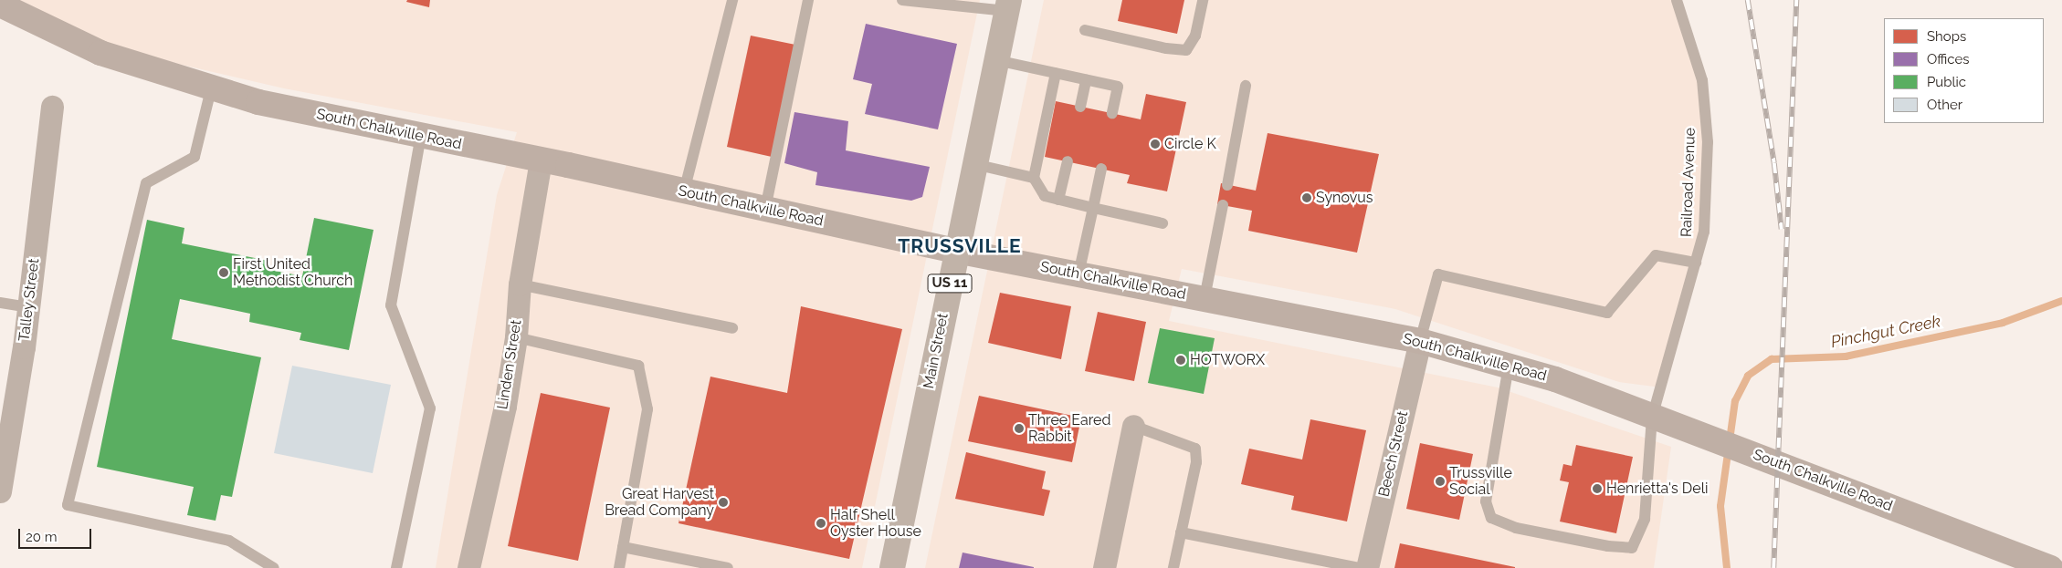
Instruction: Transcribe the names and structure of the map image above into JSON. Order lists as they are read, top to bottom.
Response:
{
  "streets": {
    "main road": ["South Chalkville Road", "US 11", "Main Street"],
    "street": ["Talley Street", "Linden Street", "Beech Street"],
    "lane": ["Railroad Avenue"]
  },
  "crossings": [
    ["South Chalkville Road", "Railroad Avenue"],
    ["South Chalkville Road", "Main Street"],
    ["South Chalkville Road", "Linden Street"],
    ["South Chalkville Road", "Beech Street"]
  ],
  "districts": ["TRUSSVILLE"],
  "water": ["Pinchgut Creek"],
  "places": [
    "Circle K",
    "Synovus",
    "First United Methodist Church",
    "HOTWORX",
    "Three Eared Rabbit",
    "Trussville Social",
    "Henrietta's Deli",
    "Great Harvest Bread Company",
    "Half Shell Oyster House"
  ],
  "legend": [
    "Shops",
    "Offices",
    "Public",
    "Other"
  ],
  "scale_bar": "20 m"
}
